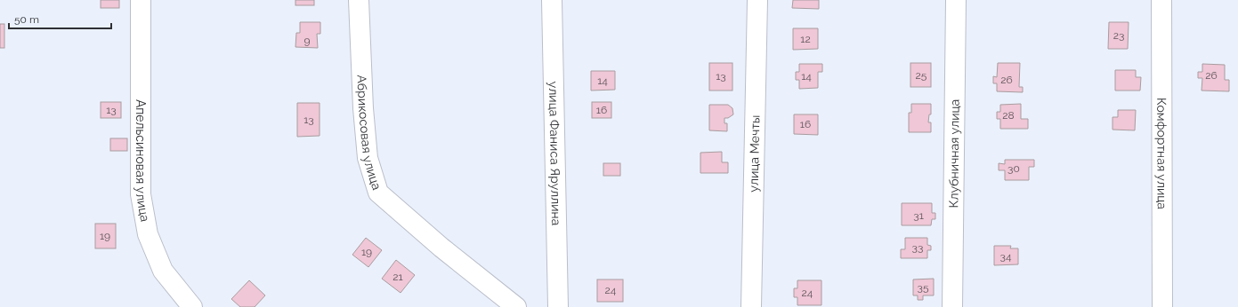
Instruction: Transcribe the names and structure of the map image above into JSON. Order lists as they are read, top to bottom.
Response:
{
  "streets": {
    "street": [
      "Абрикосовая улица",
      "улица Фаниса Яруллина",
      "улица Мечты",
      "Клубничная улица",
      "Комфортная улица",
      "Апельсиновая улица"
    ]
  },
  "house_numbers": [
    "23",
    "12",
    "9",
    "25",
    "26",
    "13",
    "14",
    "26",
    "14",
    "13",
    "16",
    "28",
    "13",
    "16",
    "30",
    "31",
    "19",
    "33",
    "19",
    "34",
    "21",
    "35",
    "24",
    "24"
  ],
  "scale_bar": "50 m"
}
